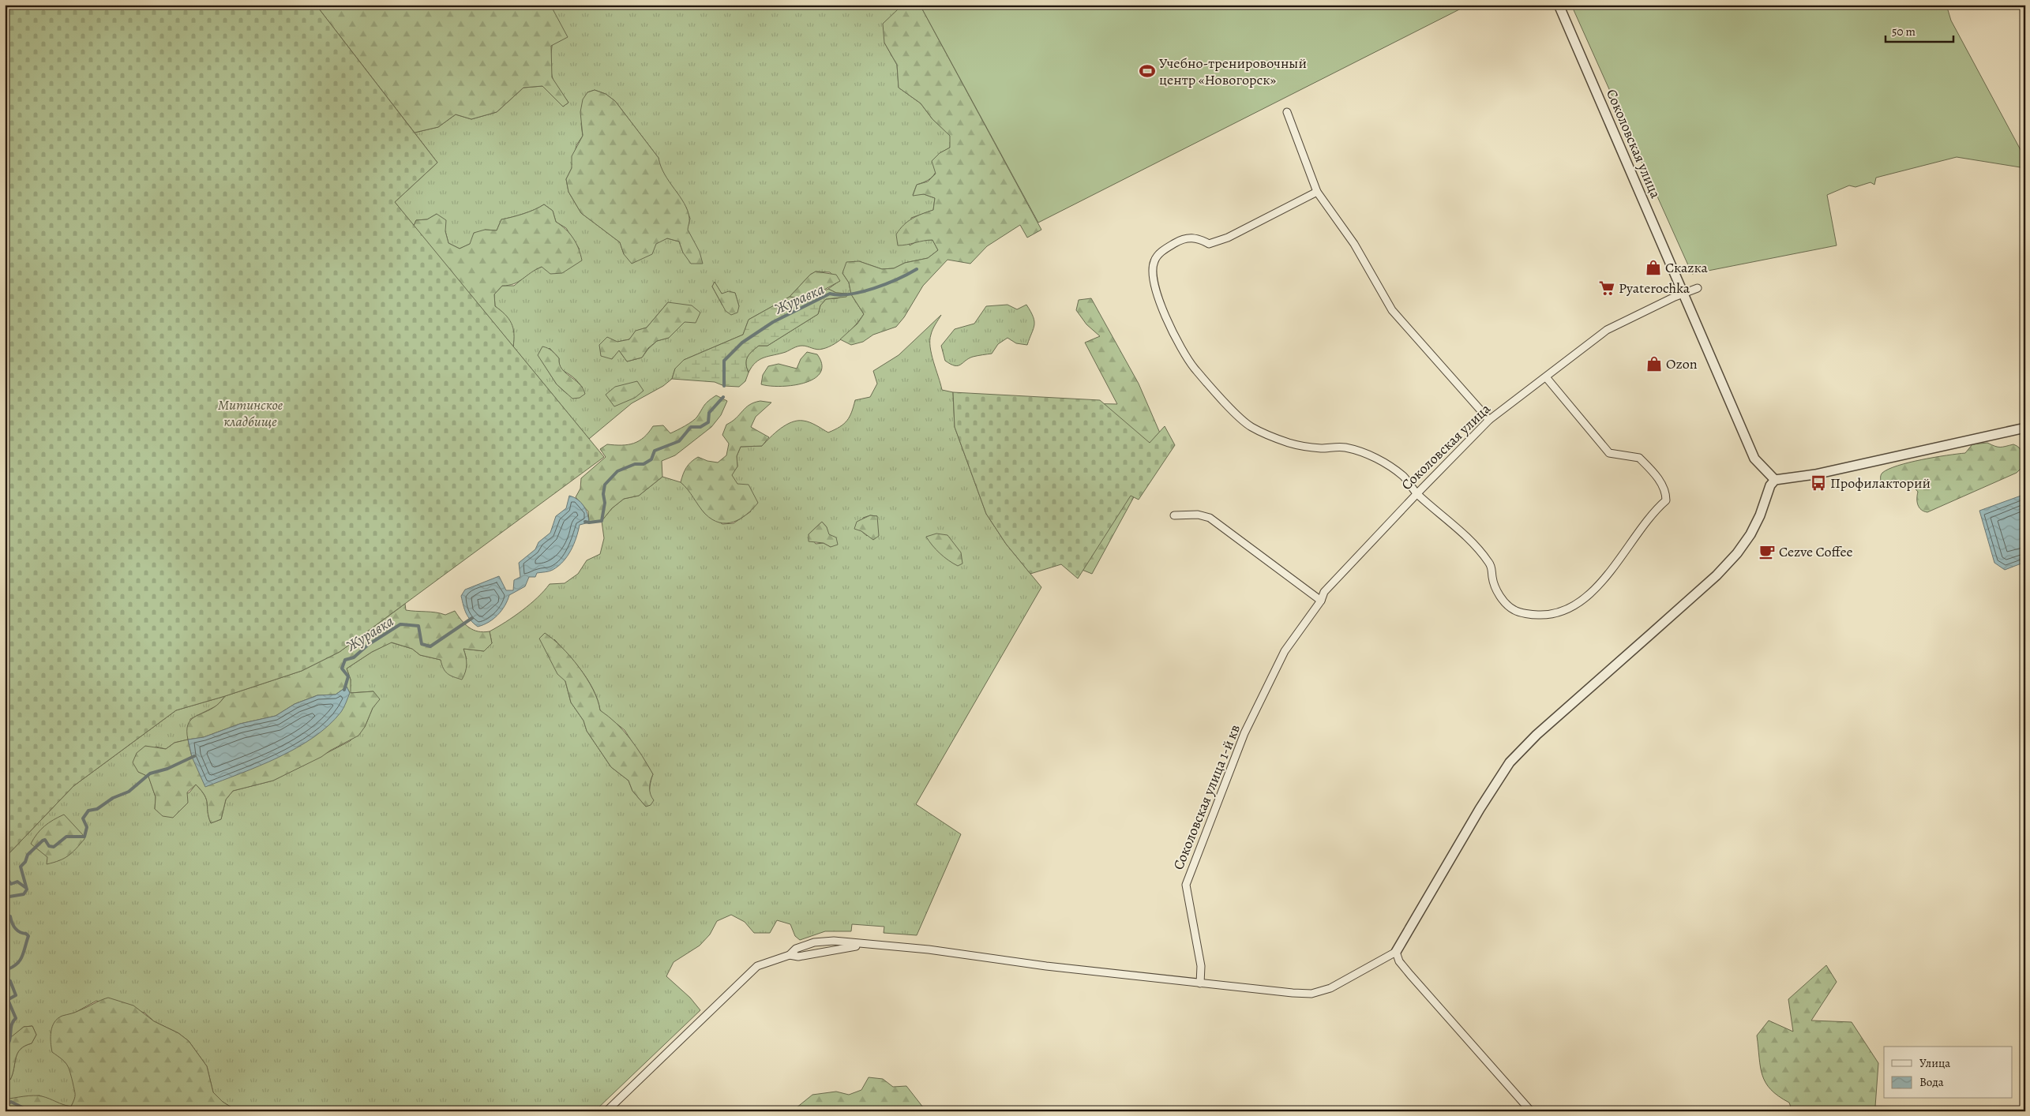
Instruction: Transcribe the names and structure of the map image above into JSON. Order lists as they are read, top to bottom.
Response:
{
  "streets": {
    "street": ["Соколовская улица", "Соколовская улица 1-й кв"]
  },
  "crossings": [
    ["Соколовская улица", "Соколовская улица 1-й кв"]
  ],
  "water": ["Журавка"],
  "parks": ["Митинское кладбище"],
  "places": {
    "sports": ["Учебно-тренировочный центр «Новогорск»"],
    "shop": ["Скаzка", "Ozon"],
    "supermarket": ["Pyaterochka"],
    "bus stop": ["Профилакторий"],
    "cafe": ["Cezve Coffee"]
  },
  "legend": ["Улица", "Вода"],
  "scale_bar": "50 m"
}
